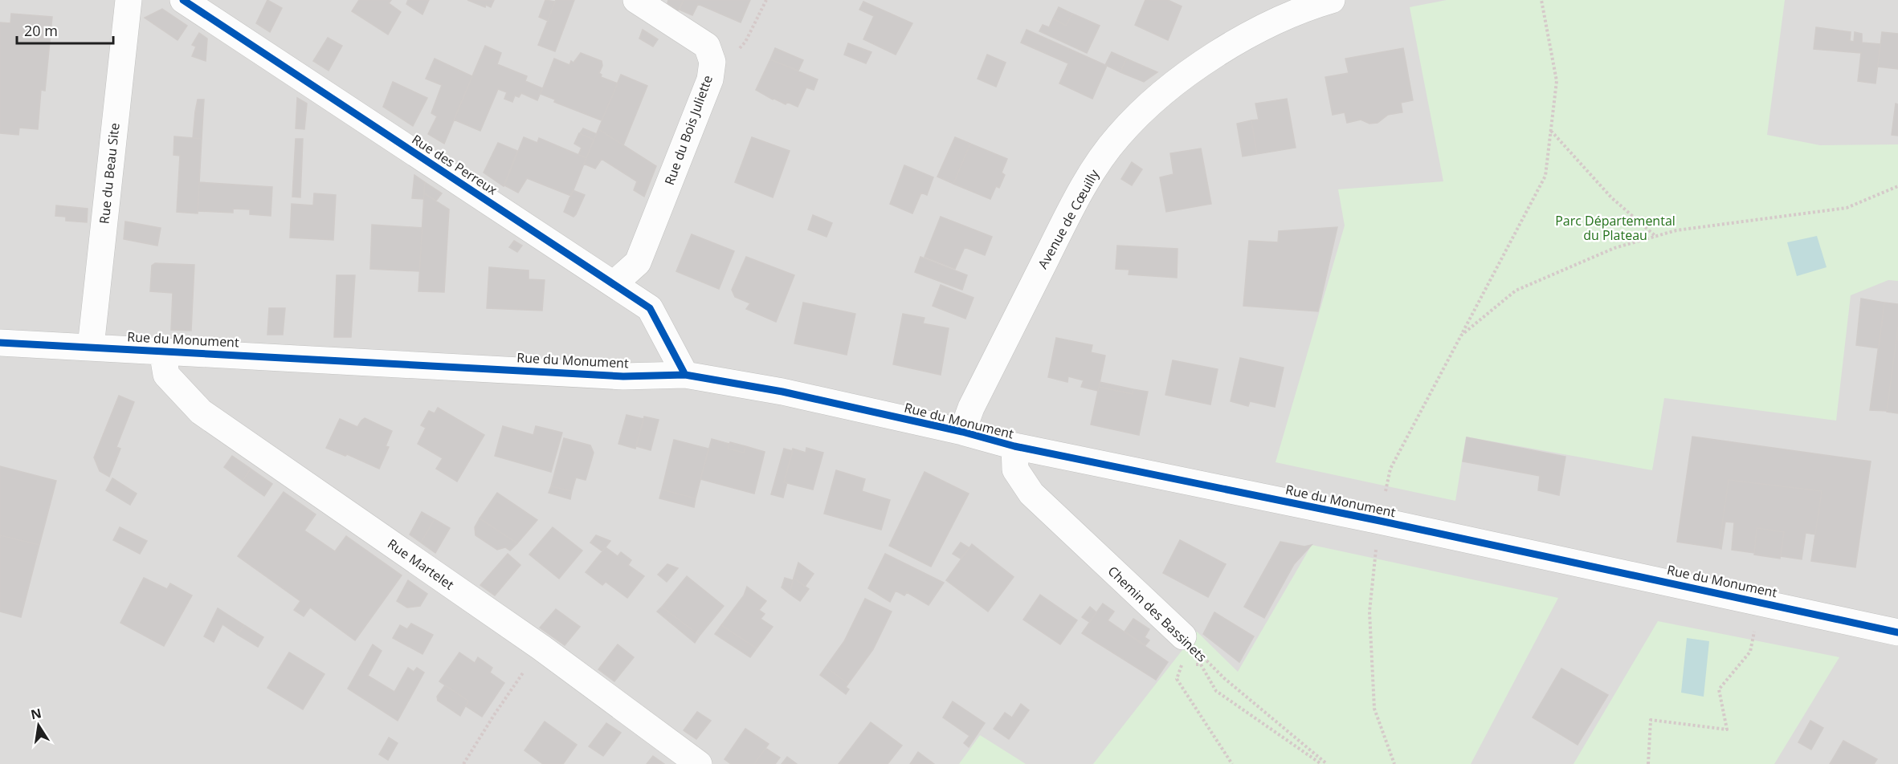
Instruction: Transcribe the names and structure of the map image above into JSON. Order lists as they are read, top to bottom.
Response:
{
  "streets": {
    "street": [
      "Rue du Bois Juliette",
      "Rue des Perreux",
      "Rue du Beau Site",
      "Avenue de Cœuilly",
      "Rue du Monument",
      "Rue Martelet",
      "Chemin des Bassinets"
    ]
  },
  "crossings": [
    ["Rue du Bois Juliette", "Rue des Perreux"],
    ["Rue des Perreux", "Rue du Monument"],
    ["Rue du Beau Site", "Rue du Monument"],
    ["Avenue de Cœuilly", "Rue du Monument"],
    ["Rue du Monument", "Rue Martelet"],
    ["Rue du Monument", "Chemin des Bassinets"]
  ],
  "parks": ["Parc Départemental du Plateau"],
  "scale_bar": "20 m",
  "north": "top"
}
